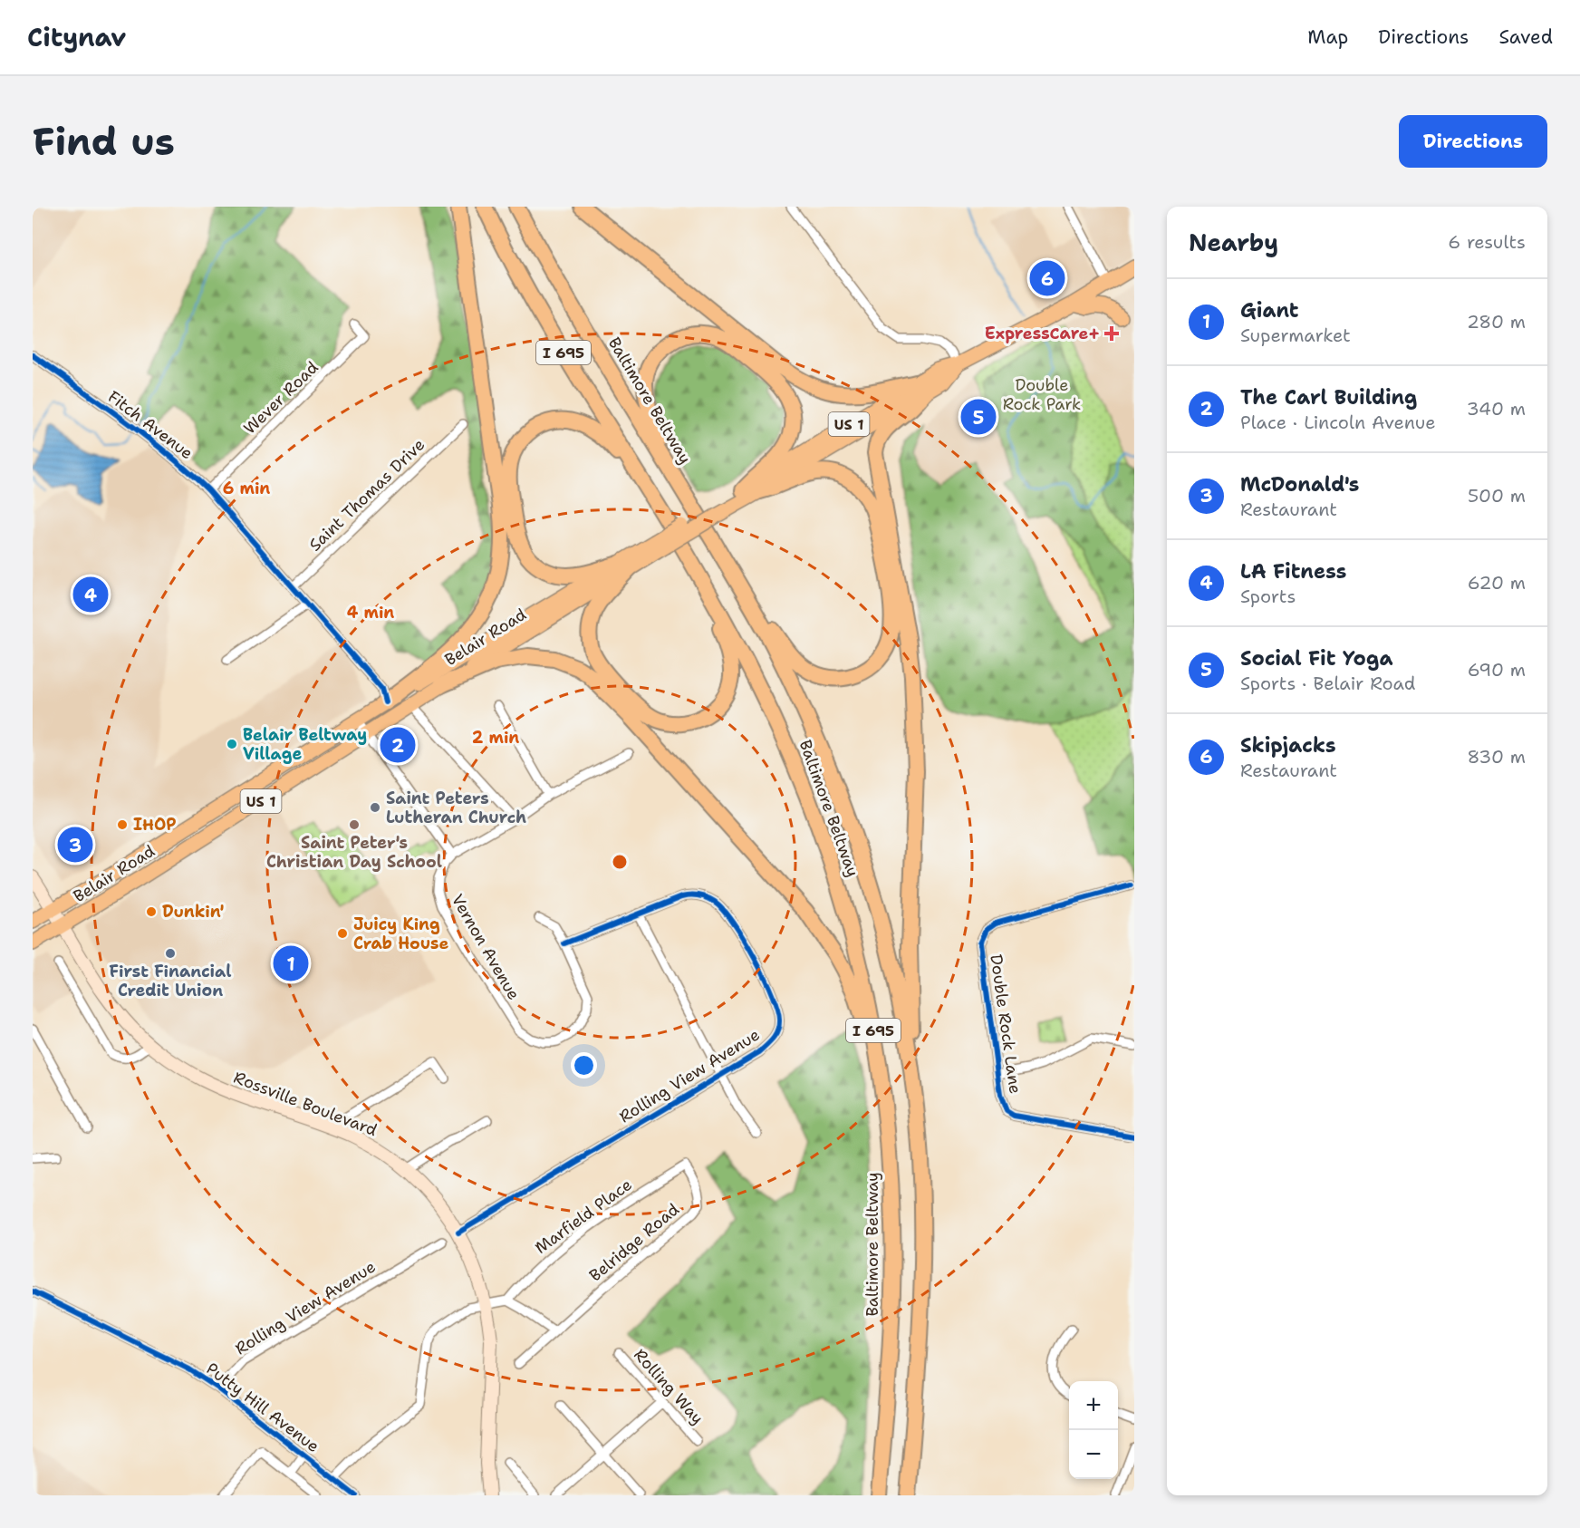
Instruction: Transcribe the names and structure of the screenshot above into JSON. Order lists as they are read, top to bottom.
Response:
{
  "streets": {
    "highway": ["I 695", "Baltimore Beltway"],
    "main road": ["US 1", "Belair Road", "Rossville Boulevard"],
    "street": [
      "Wever Road",
      "Fitch Avenue",
      "Saint Thomas Drive",
      "Vernon Avenue",
      "Double Rock Lane",
      "Rolling View Avenue",
      "Marfield Place",
      "Belridge Road",
      "Rolling Way",
      "Putty Hill Avenue"
    ]
  },
  "crossings": [
    ["Wever Road", "Fitch Avenue"],
    ["Fitch Avenue", "Saint Thomas Drive"],
    ["Fitch Avenue", "Belair Road"],
    ["Belair Road", "Rossville Boulevard"],
    ["Vernon Avenue", "Rolling View Avenue"],
    ["Rolling View Avenue", "Rossville Boulevard"],
    ["Rolling View Avenue", "Putty Hill Avenue"],
    ["Marfield Place", "Belridge Road"]
  ],
  "parks": ["Double Rock Park"],
  "places": {
    "health": ["ExpressCare+"],
    "other": [
      "Belair Beltway Village",
      "Saint Peters Lutheran Church",
      "IHOP",
      "Saint Peter's Christian Day School",
      "Dunkin'",
      "Juicy King Crab House",
      "First Financial Credit Union"
    ]
  },
  "page": {
    "header": "Citynav",
    "nav": ["Map", "Directions", "Saved"],
    "buttons": "Directions",
    "title": "Find us",
    "heading": ["Nearby", "6 results"],
    "pins": [
      "6",
      "5",
      "4",
      "2",
      "3",
      "1"
    ],
    "list": [
      {
        "mark": "1",
        "name": "Giant",
        "note": "Supermarket",
        "value": "280 m"
      },
      {
        "mark": "2",
        "name": "The Carl Building",
        "note": "Place · Lincoln Avenue",
        "value": "340 m"
      },
      {
        "mark": "3",
        "name": "McDonald's",
        "note": "Restaurant",
        "value": "500 m"
      },
      {
        "mark": "4",
        "name": "LA Fitness",
        "note": "Sports",
        "value": "620 m"
      },
      {
        "mark": "5",
        "name": "Social Fit Yoga",
        "note": "Sports · Belair Road",
        "value": "690 m"
      },
      {
        "mark": "6",
        "name": "Skipjacks",
        "note": "Restaurant",
        "value": "830 m"
      }
    ],
    "map_buttons": ["+", "−"]
  },
  "rings": ["6 min", "4 min", "2 min"]
}
